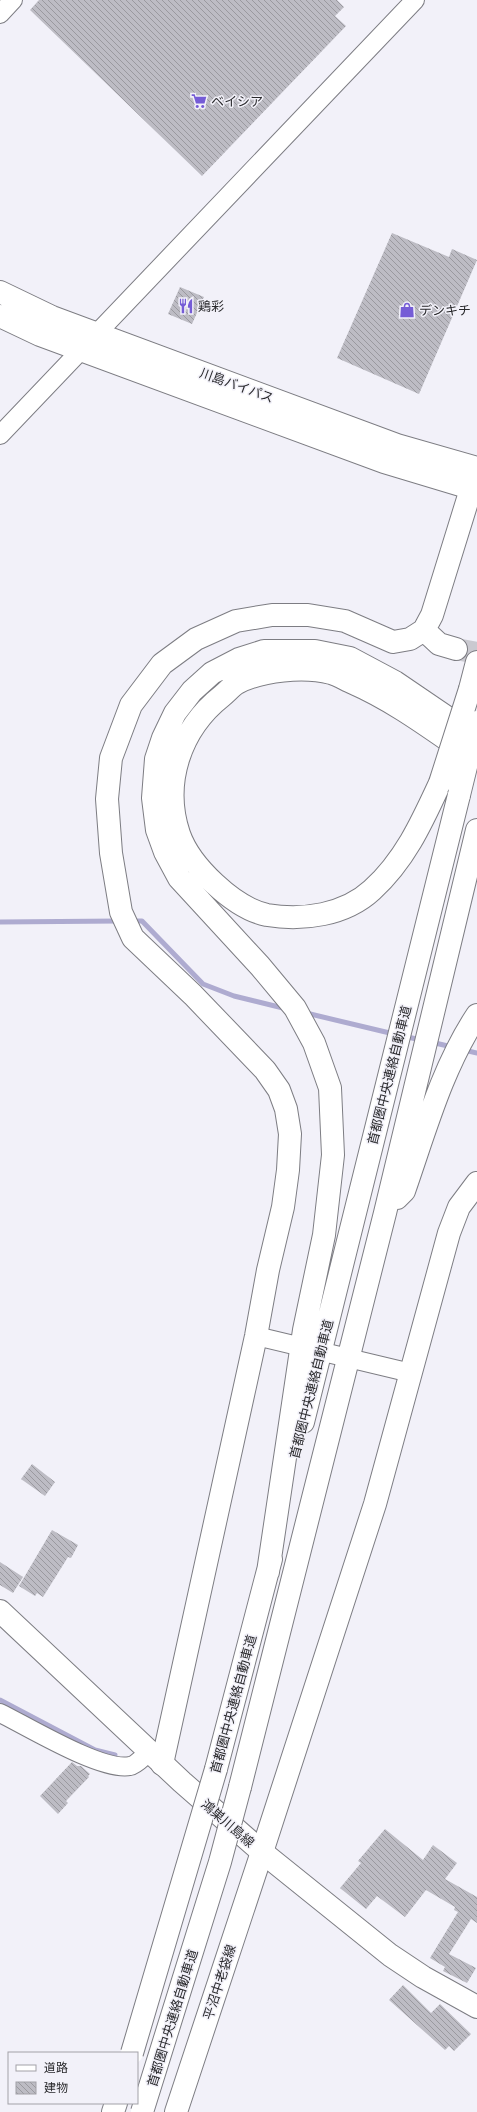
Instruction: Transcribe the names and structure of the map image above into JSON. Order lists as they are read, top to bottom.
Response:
{
  "streets": {
    "main road": [
      "川島バイパス",
      "首都圏中央連絡自動車道",
      "鴻巣川島線",
      "平沼中老袋線"
    ]
  },
  "crossings": [
    ["鴻巣川島線", "平沼中老袋線"]
  ],
  "places": {
    "supermarket": ["ベイシア"],
    "restaurant": ["鶏彩"],
    "shop": ["デンキチ"]
  },
  "legend": ["道路", "建物"]
}
